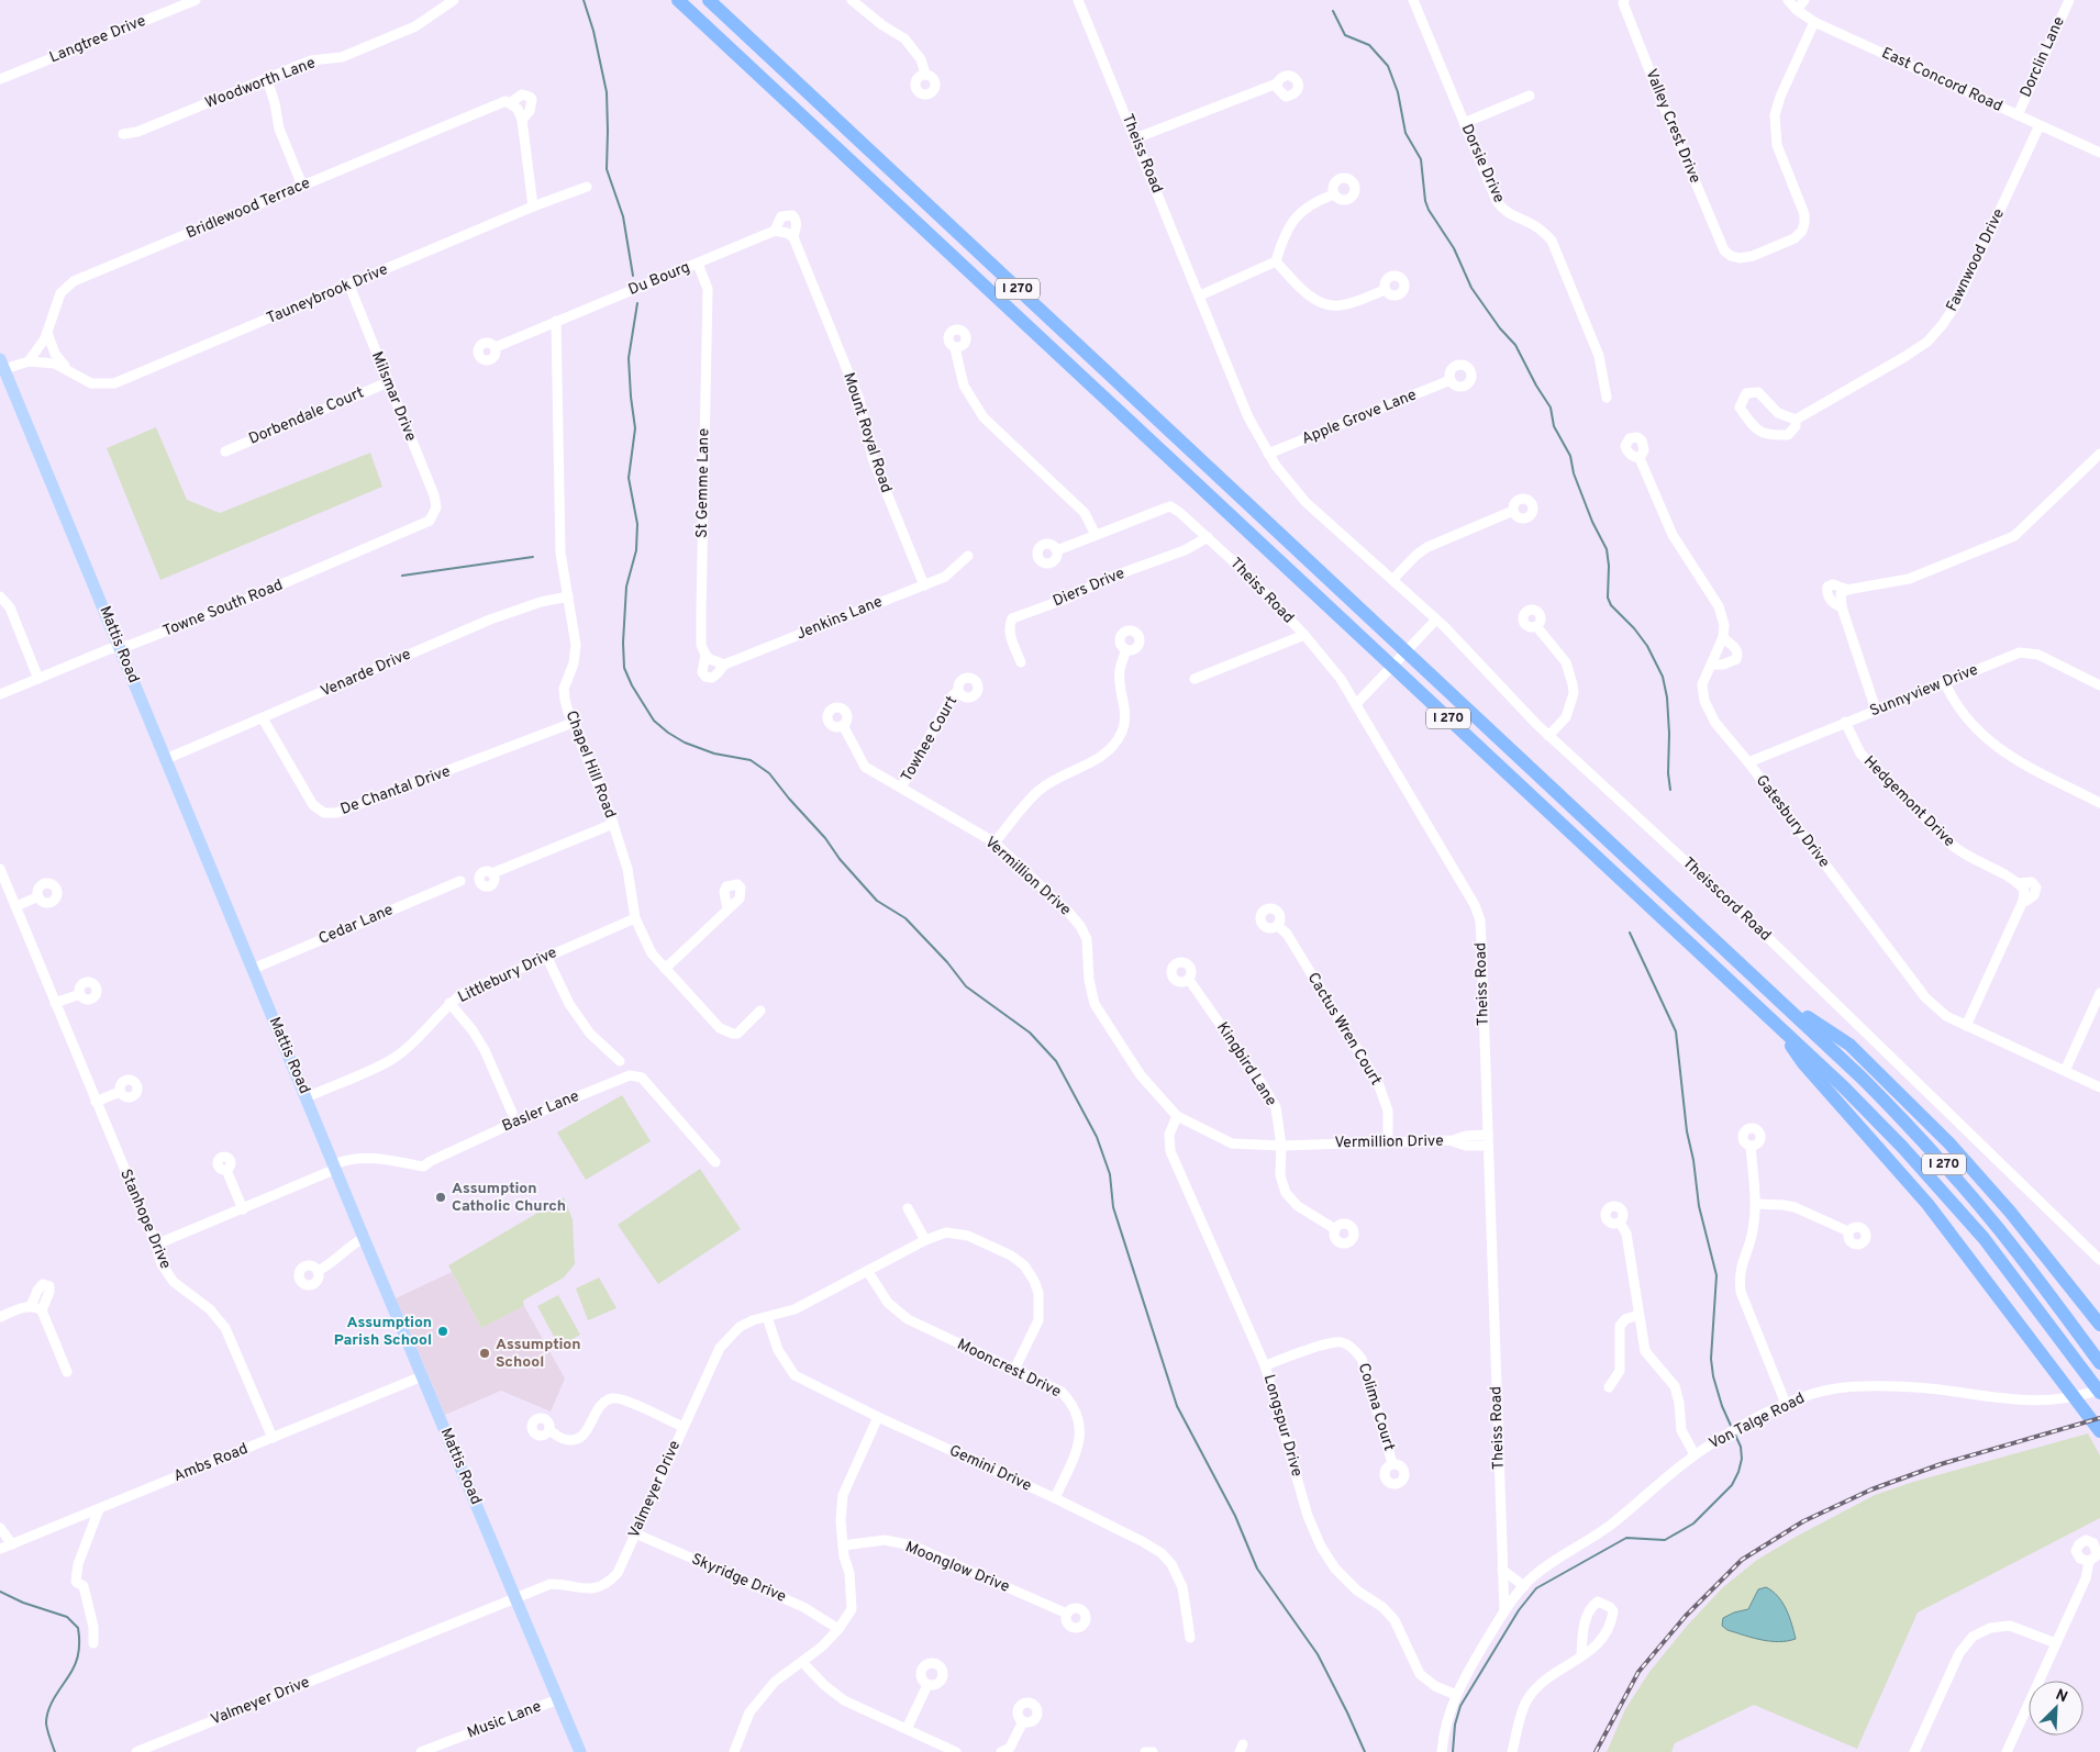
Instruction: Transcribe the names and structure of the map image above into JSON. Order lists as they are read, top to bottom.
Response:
{
  "streets": {
    "highway": ["I 270"],
    "main road": ["Mattis Road"],
    "street": [
      "Langtree Drive",
      "Dorclin Lane",
      "East Concord Road",
      "Woodworth Lane",
      "Valley Crest Drive",
      "Theiss Road",
      "Dorsie Drive",
      "Bridlewood Terrace",
      "Fawnwood Drive",
      "Du Bourg",
      "Tauneybrook Drive",
      "Milsmar Drive",
      "Dorbendale Court",
      "Apple Grove Lane",
      "Mount Royal Road",
      "St Gemme Lane",
      "Diers Drive",
      "Towne South Road",
      "Jenkins Lane",
      "Venarde Drive",
      "Sunnyview Drive",
      "Towhee Court",
      "Chapel Hill Road",
      "De Chantal Drive",
      "Hedgemont Drive",
      "Gatesbury Drive",
      "Vermillion Drive",
      "Theisscord Road",
      "Cedar Lane",
      "Littlebury Drive",
      "Cactus Wren Court",
      "Kingbird Lane",
      "Basler Lane",
      "Stanhope Drive",
      "Mooncrest Drive",
      "Colima Court",
      "Von Talge Road",
      "Longspur Drive",
      "Ambs Road",
      "Gemini Drive",
      "Valmeyer Drive",
      "Moonglow Drive",
      "Skyridge Drive",
      "Music Lane"
    ]
  },
  "crossings": [
    ["Dorclin Lane", "East Concord Road"],
    ["East Concord Road", "Valley Crest Drive"],
    ["East Concord Road", "Fawnwood Drive"],
    ["Theiss Road", "Apple Grove Lane"],
    ["Theiss Road", "Diers Drive"],
    ["Theiss Road", "Vermillion Drive"],
    ["Theiss Road", "Theisscord Road"],
    ["Bridlewood Terrace", "Tauneybrook Drive"],
    ["Du Bourg", "Mount Royal Road"],
    ["Du Bourg", "St Gemme Lane"],
    ["Du Bourg", "Chapel Hill Road"],
    ["I 270", "Von Talge Road"],
    ["Tauneybrook Drive", "Milsmar Drive"],
    ["Tauneybrook Drive", "Mattis Road"],
    ["Milsmar Drive", "Dorbendale Court"],
    ["Milsmar Drive", "Towne South Road"],
    ["Mount Royal Road", "Jenkins Lane"],
    ["St Gemme Lane", "Jenkins Lane"],
    ["Towne South Road", "Mattis Road"],
    ["Mattis Road", "Venarde Drive"],
    ["Mattis Road", "Cedar Lane"],
    ["Mattis Road", "Littlebury Drive"],
    ["Mattis Road", "Basler Lane"],
    ["Mattis Road", "Ambs Road"],
    ["Mattis Road", "Valmeyer Drive"],
    ["Mattis Road", "Music Lane"],
    ["Venarde Drive", "Chapel Hill Road"],
    ["Venarde Drive", "De Chantal Drive"],
    ["Sunnyview Drive", "Hedgemont Drive"],
    ["Sunnyview Drive", "Gatesbury Drive"],
    ["Towhee Court", "Vermillion Drive"],
    ["Chapel Hill Road", "De Chantal Drive"],
    ["Chapel Hill Road", "Littlebury Drive"],
    ["Hedgemont Drive", "Gatesbury Drive"],
    ["Vermillion Drive", "Cactus Wren Court"],
    ["Vermillion Drive", "Kingbird Lane"],
    ["Vermillion Drive", "Longspur Drive"],
    ["Stanhope Drive", "Ambs Road"],
    ["Mooncrest Drive", "Gemini Drive"],
    ["Mooncrest Drive", "Valmeyer Drive"],
    ["Colima Court", "Longspur Drive"],
    ["Gemini Drive", "Valmeyer Drive"],
    ["Valmeyer Drive", "Skyridge Drive"]
  ],
  "places": ["Assumption Catholic Church", "Assumption Parish School", "Assumption School"],
  "north": "top right"
}
